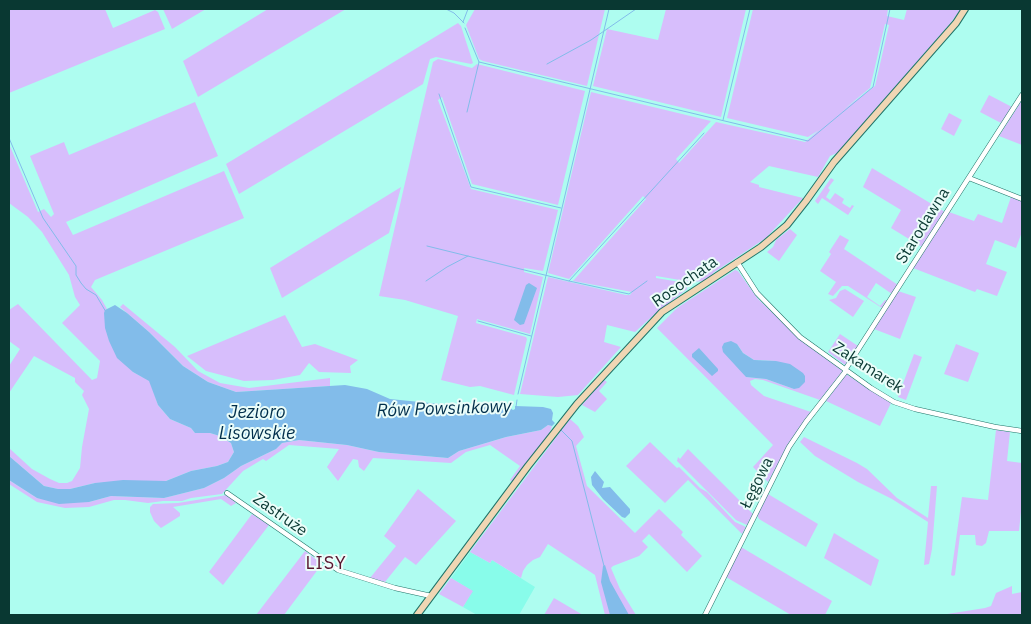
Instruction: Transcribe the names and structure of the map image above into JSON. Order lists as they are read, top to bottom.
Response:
{
  "streets": {
    "street": [
      "Starodawna",
      "Rosochata",
      "Zakamarek",
      "Łęgowa",
      "Zastruże"
    ]
  },
  "crossings": [
    ["Starodawna", "Zakamarek"],
    ["Starodawna", "Łęgowa"],
    ["Rosochata", "Zakamarek"],
    ["Rosochata", "Zastruże"],
    ["Zakamarek", "Łęgowa"]
  ],
  "districts": ["LISY"],
  "water": ["Rów Powsinkowy", "Jezioro Lisowskie"]
}
